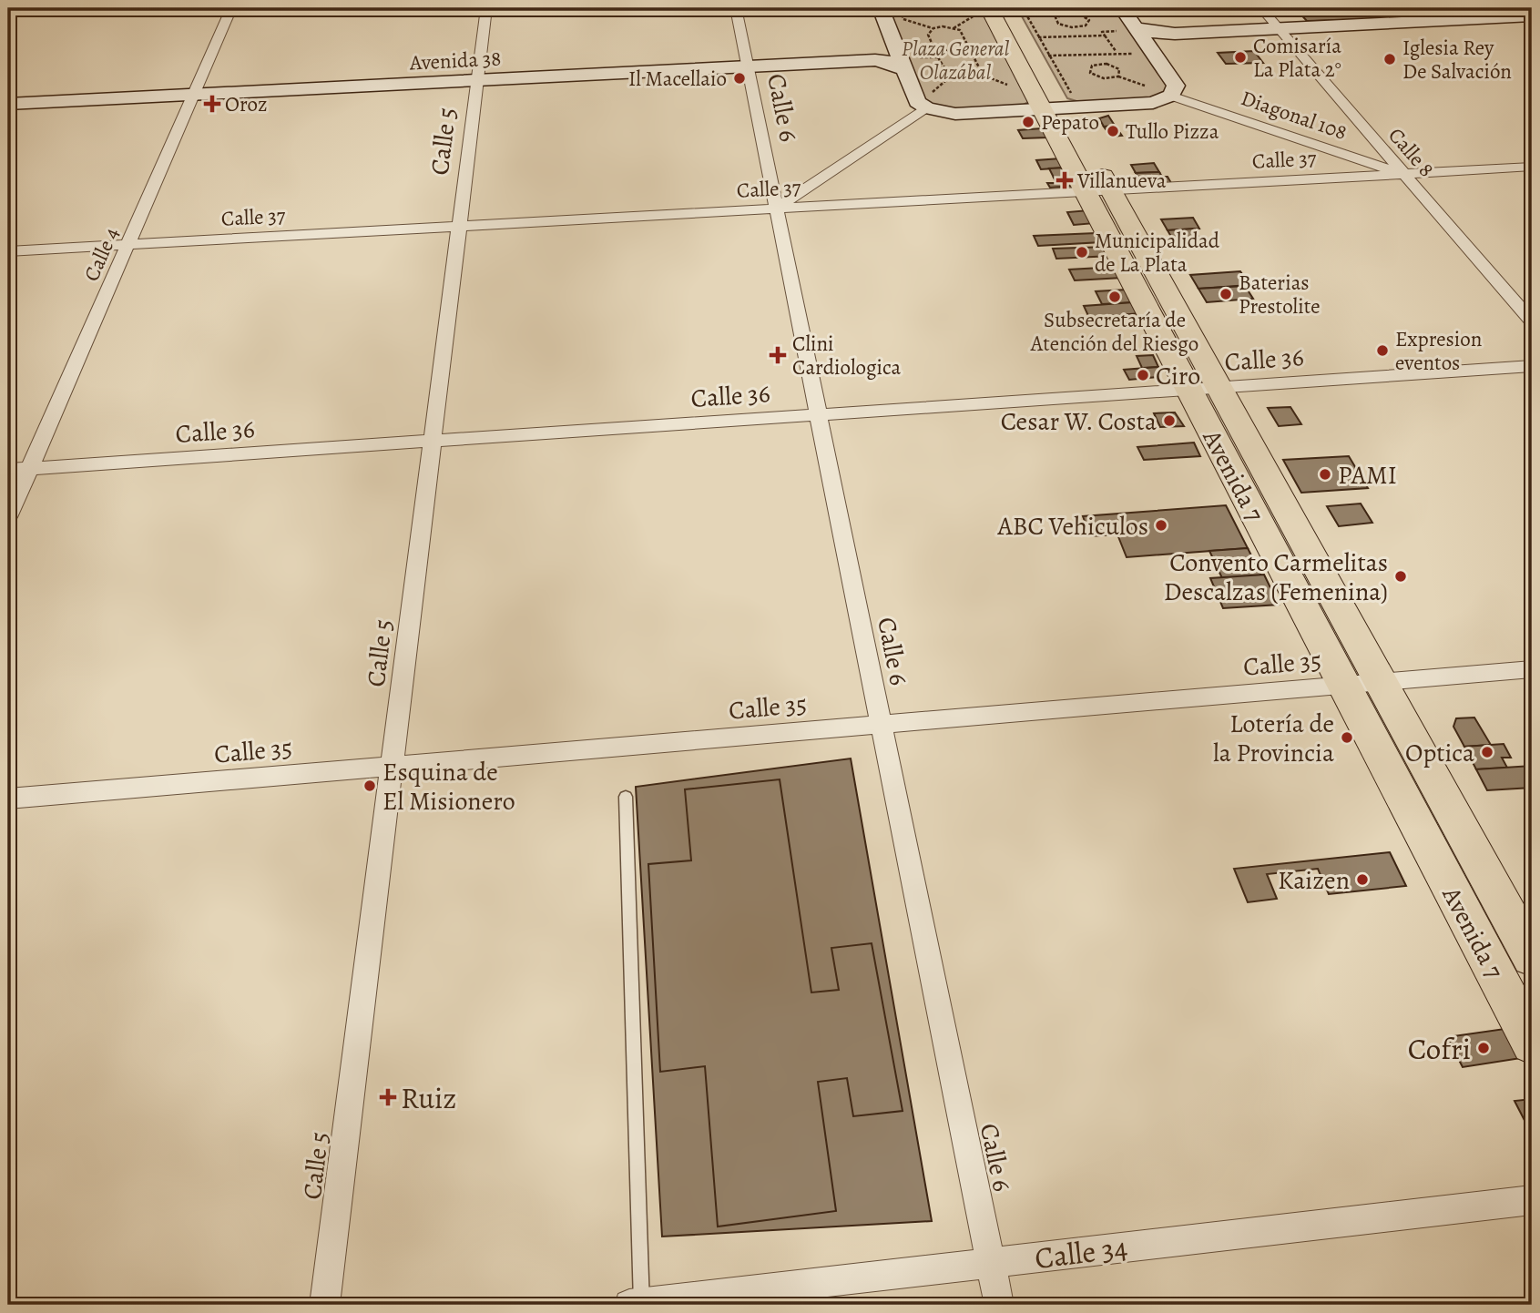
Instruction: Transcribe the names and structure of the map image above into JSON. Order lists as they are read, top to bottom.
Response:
{
  "streets": {
    "main road": ["Avenida 38", "Avenida 7"],
    "street": [
      "Calle 6",
      "Diagonal 108",
      "Calle 5",
      "Calle 8",
      "Calle 37",
      "Calle 4",
      "Calle 36",
      "Calle 35",
      "Calle 34"
    ]
  },
  "crossings": [
    ["Avenida 38", "Calle 6"],
    ["Avenida 38", "Calle 5"],
    ["Avenida 38", "Calle 4"],
    ["Calle 6", "Calle 37"],
    ["Calle 6", "Calle 36"],
    ["Calle 6", "Calle 35"],
    ["Calle 6", "Calle 34"],
    ["Diagonal 108", "Calle 8"],
    ["Diagonal 108", "Calle 37"],
    ["Calle 5", "Calle 37"],
    ["Calle 5", "Calle 36"],
    ["Calle 5", "Calle 35"],
    ["Calle 8", "Calle 37"],
    ["Calle 37", "Calle 4"],
    ["Calle 37", "Avenida 7"],
    ["Calle 4", "Calle 36"],
    ["Calle 36", "Avenida 7"],
    ["Avenida 7", "Calle 35"]
  ],
  "parks": ["Plaza General Olazábal"],
  "places": {
    "other": [
      "Comisaría La Plata 2°",
      "Iglesia Rey De Salvación",
      "Il Macellaio",
      "Pepato",
      "Tullo Pizza",
      "Municipalidad de La Plata",
      "Baterias Prestolite",
      "Subsecretaría de Atención del Riesgo",
      "Expresion eventos",
      "Ciro",
      "Cesar W. Costa",
      "PAMI",
      "ABC Vehiculos",
      "Convento Carmelitas Descalzas (Femenina)",
      "Lotería de la Provincia",
      "Optica",
      "Esquina de El Misionero",
      "Kaizen",
      "Cofri"
    ],
    "health": [
      "Oroz",
      "Villanueva",
      "Clini Cardiologica",
      "Ruiz"
    ]
  }
}
